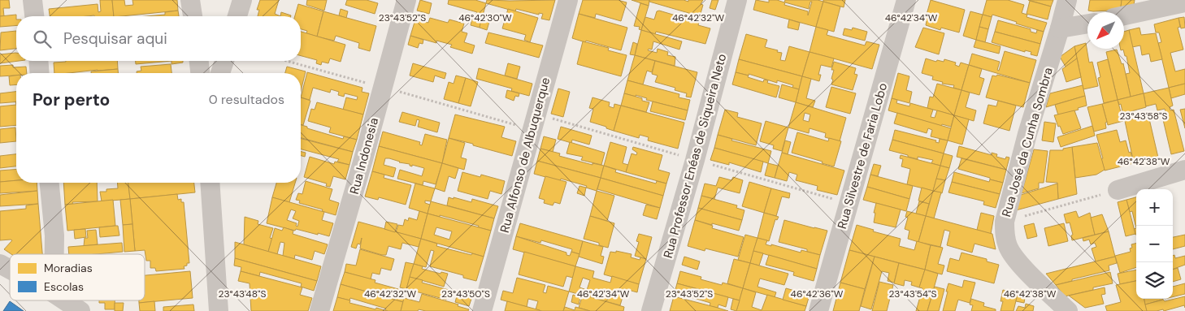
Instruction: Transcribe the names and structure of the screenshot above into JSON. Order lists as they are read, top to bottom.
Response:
{
  "streets": {
    "street": [
      "Rua José da Cunha Sombra",
      "Rua Alfonso de Albuquerque",
      "Rua Indonesia",
      "Rua Professor Enéas de Siqueira Neto",
      "Rua Silvestre de Faria Lobo"
    ]
  },
  "legend": ["Moradias", "Escolas"],
  "north": "bottom left",
  "page": {
    "search": "Pesquisar aqui",
    "heading": ["Por perto", "0 resultados"],
    "map_buttons": ["+", "−"]
  },
  "coordinates": [
    "46°42'30\"W",
    "46°42'32\"W",
    "46°42'34\"W",
    "23°43'52\"S",
    "23°43'58\"S",
    "46°42'38\"W",
    "23°43'48\"S",
    "23°43'50\"S",
    "23°43'54\"S",
    "46°42'36\"W"
  ]
}
